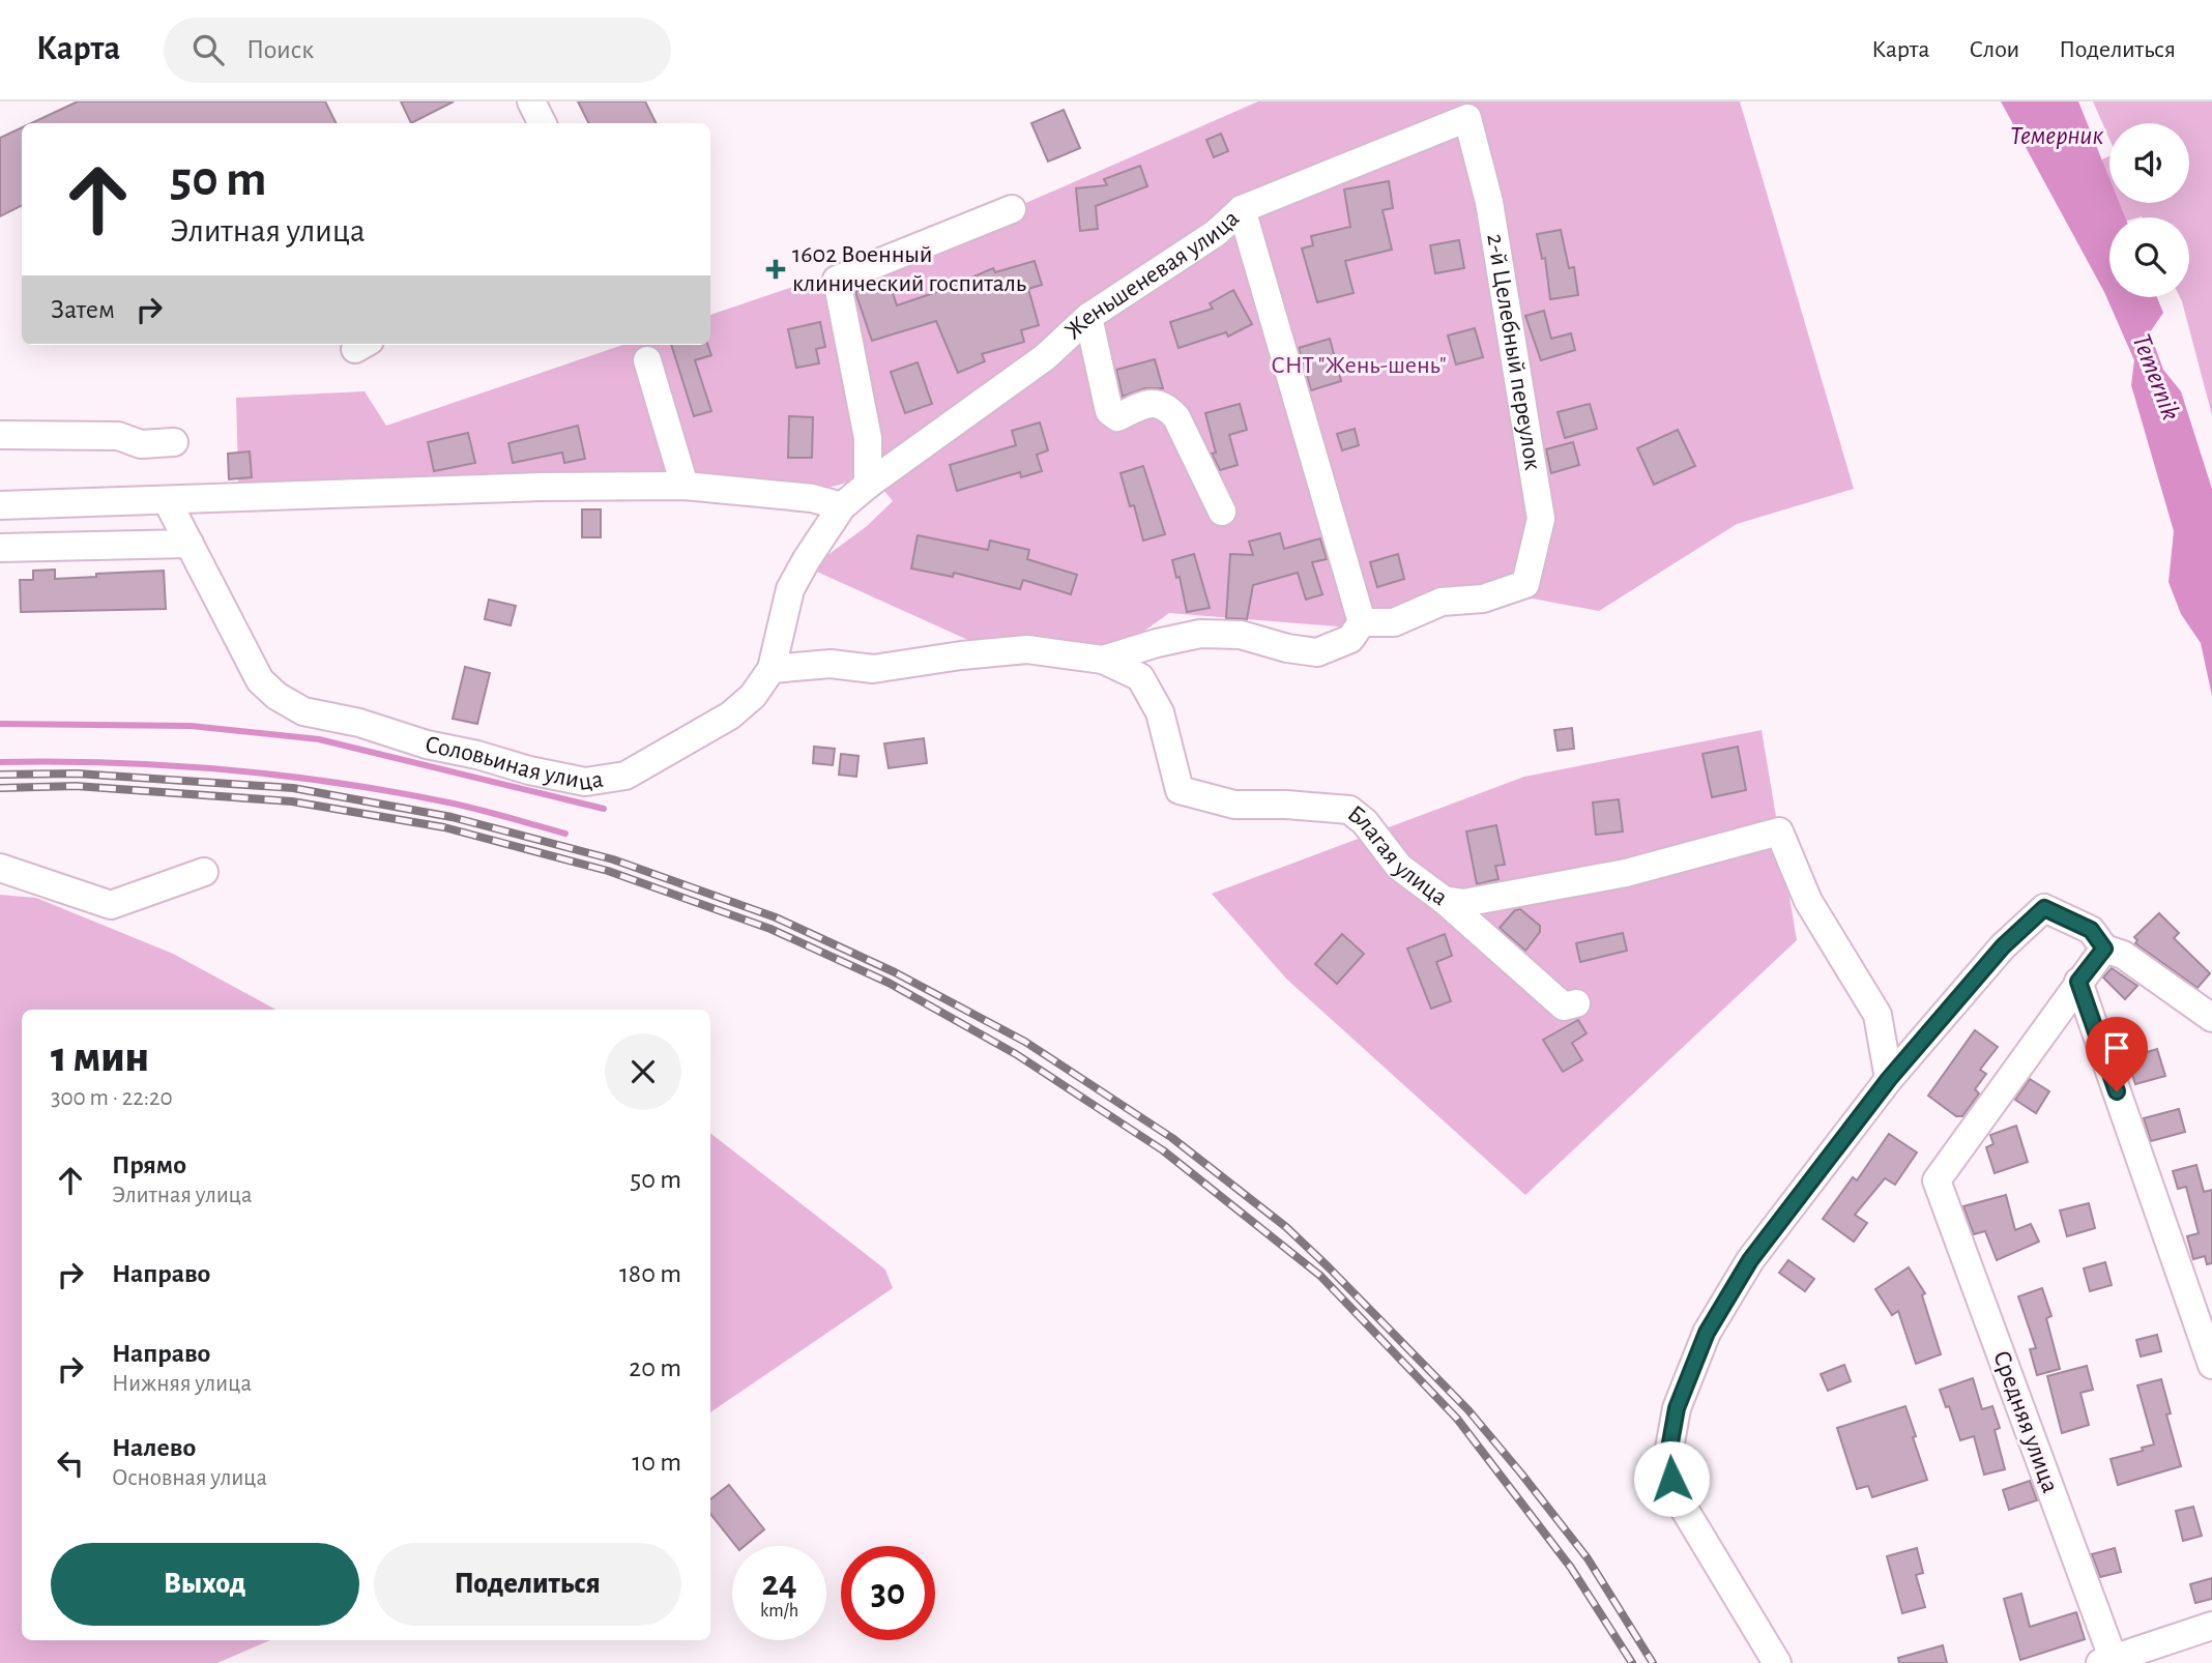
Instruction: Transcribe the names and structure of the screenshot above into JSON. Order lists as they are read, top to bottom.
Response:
{
  "streets": {
    "street": [
      "Женьшеневая улица",
      "2-й Целебный переулок",
      "Соловьиная улица",
      "Благая улица",
      "Средняя улица"
    ]
  },
  "crossings": [
    ["Женьшеневая улица", "2-й Целебный переулок"],
    ["Женьшеневая улица", "Соловьиная улица"]
  ],
  "water": ["Темерник", "Temernik"],
  "parks": ["СНТ \"Жень-шень\""],
  "places": {
    "health": ["1602 Военный клинический госпиталь"]
  },
  "page": {
    "header": "Карта",
    "search": "Поиск",
    "nav": ["Карта", "Слои", "Поделиться"],
    "turn": ["50 m", "Элитная улица"],
    "then": "Затем",
    "heading": ["1 мин", "300 m · 22:20"],
    "list": [
      {
        "name": "Прямо",
        "note": "Элитная улица",
        "value": "50 m"
      },
      {
        "name": "Направо",
        "value": "180 m"
      },
      {
        "name": "Направо",
        "note": "Нижняя улица",
        "value": "20 m"
      },
      {
        "name": "Налево",
        "note": "Основная улица",
        "value": "10 m"
      }
    ],
    "buttons": ["Выход", "Поделиться"],
    "speed": "24 km/h",
    "limit": "30"
  }
}
